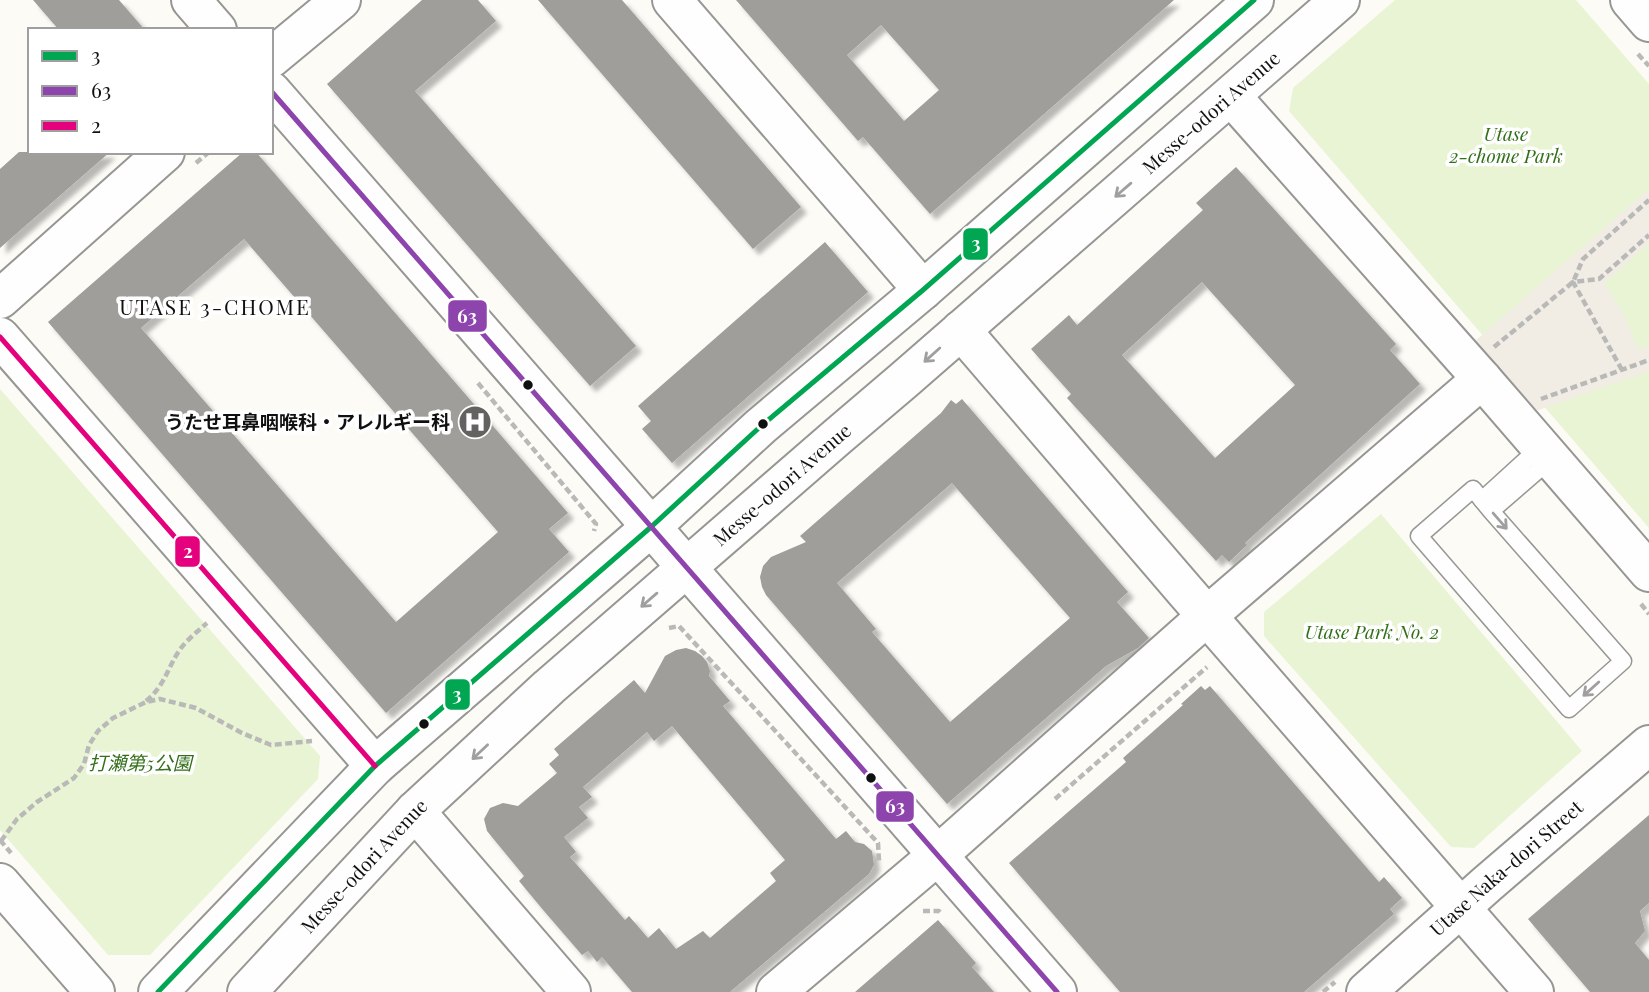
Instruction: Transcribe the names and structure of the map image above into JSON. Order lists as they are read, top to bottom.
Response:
{
  "streets": {
    "street": ["Messe-odori Avenue", "Utase Naka-dori Street"]
  },
  "districts": ["UTASE 3-CHOME"],
  "parks": ["Utase 2-chome Park", "Utase Park No. 2", "打瀬第5公園"],
  "places": {
    "hospital": ["うたせ耳鼻咽喉科・アレルギー科"]
  },
  "lines": ["transit line 3", "transit line 63", "transit line 2"],
  "legend": ["3", "63", "2"]
}
